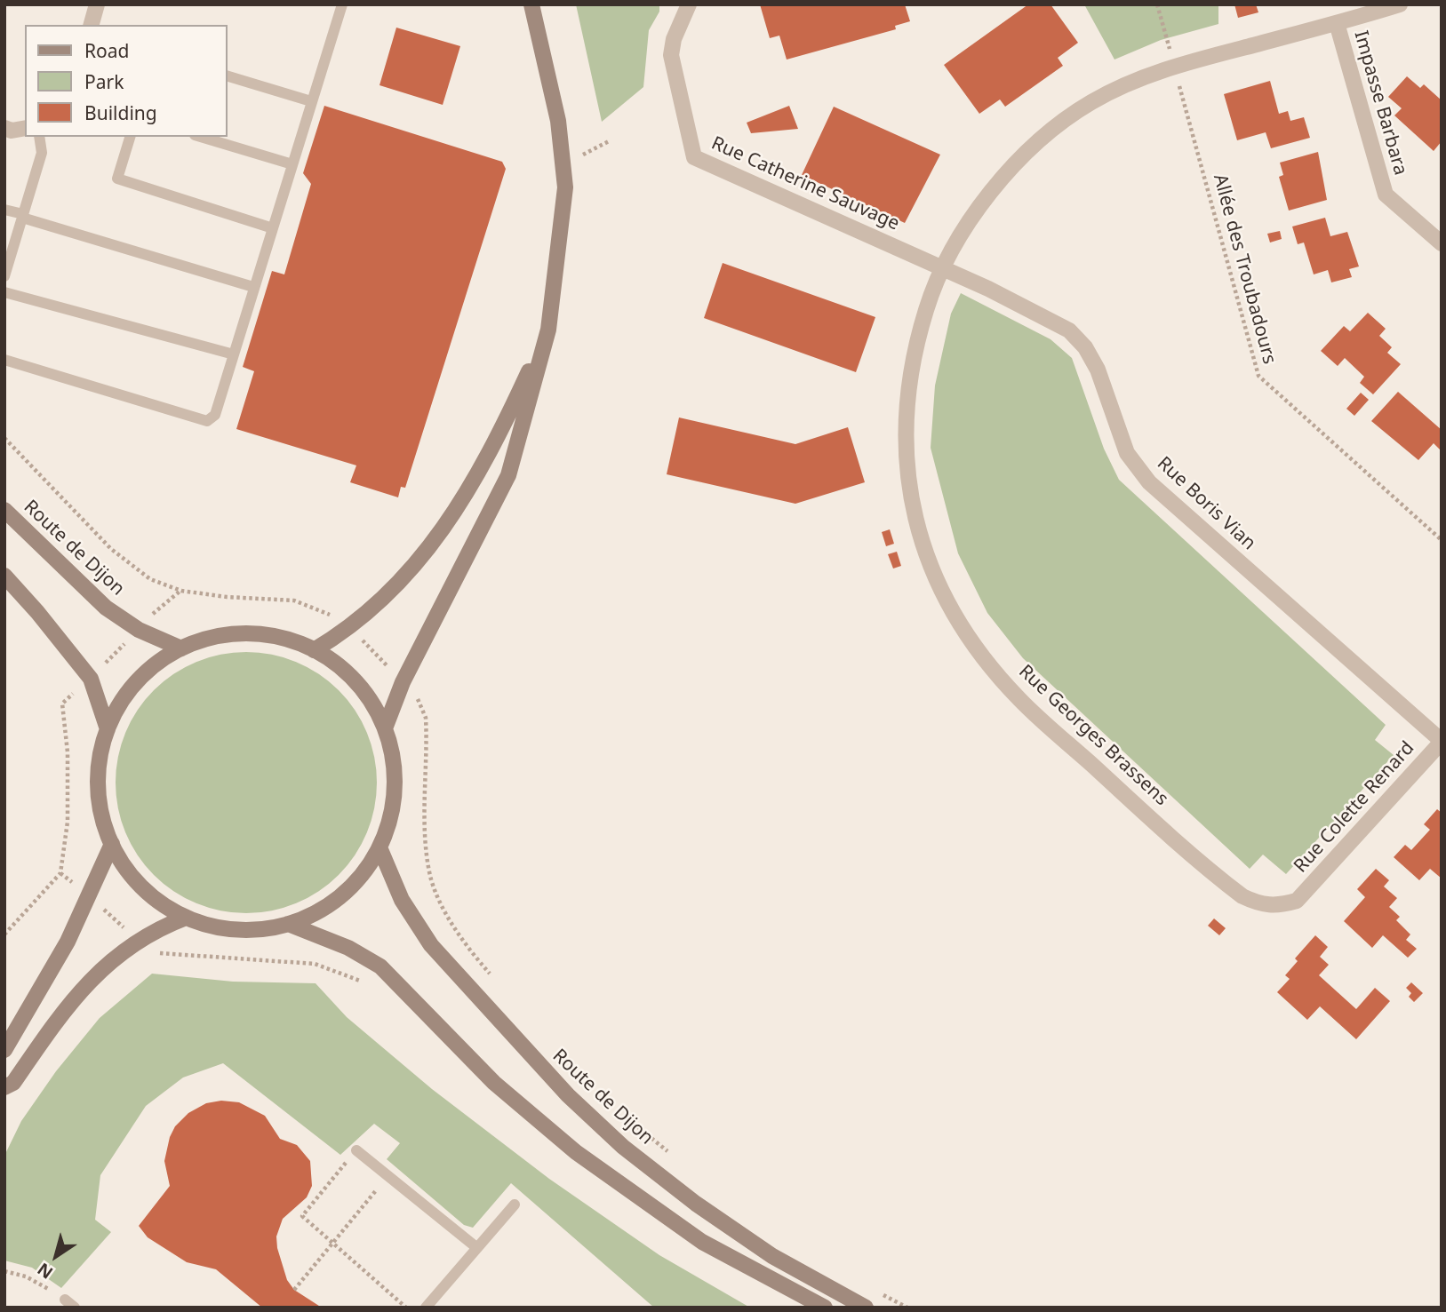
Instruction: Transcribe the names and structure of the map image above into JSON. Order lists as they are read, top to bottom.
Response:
{
  "streets": {
    "main road": ["Route de Dijon"],
    "street": [
      "Impasse Barbara",
      "Rue Catherine Sauvage",
      "Rue Boris Vian",
      "Rue Georges Brassens",
      "Rue Colette Renard"
    ],
    "path": ["Allée des Troubadours"]
  },
  "crossings": [
    ["Impasse Barbara", "Rue Georges Brassens"],
    ["Rue Catherine Sauvage", "Rue Boris Vian"],
    ["Rue Catherine Sauvage", "Rue Georges Brassens"],
    ["Allée des Troubadours", "Rue Georges Brassens"],
    ["Rue Boris Vian", "Rue Georges Brassens"],
    ["Rue Boris Vian", "Rue Colette Renard"],
    ["Rue Georges Brassens", "Rue Colette Renard"]
  ],
  "legend": ["Road", "Park", "Building"],
  "north": "bottom left"
}
